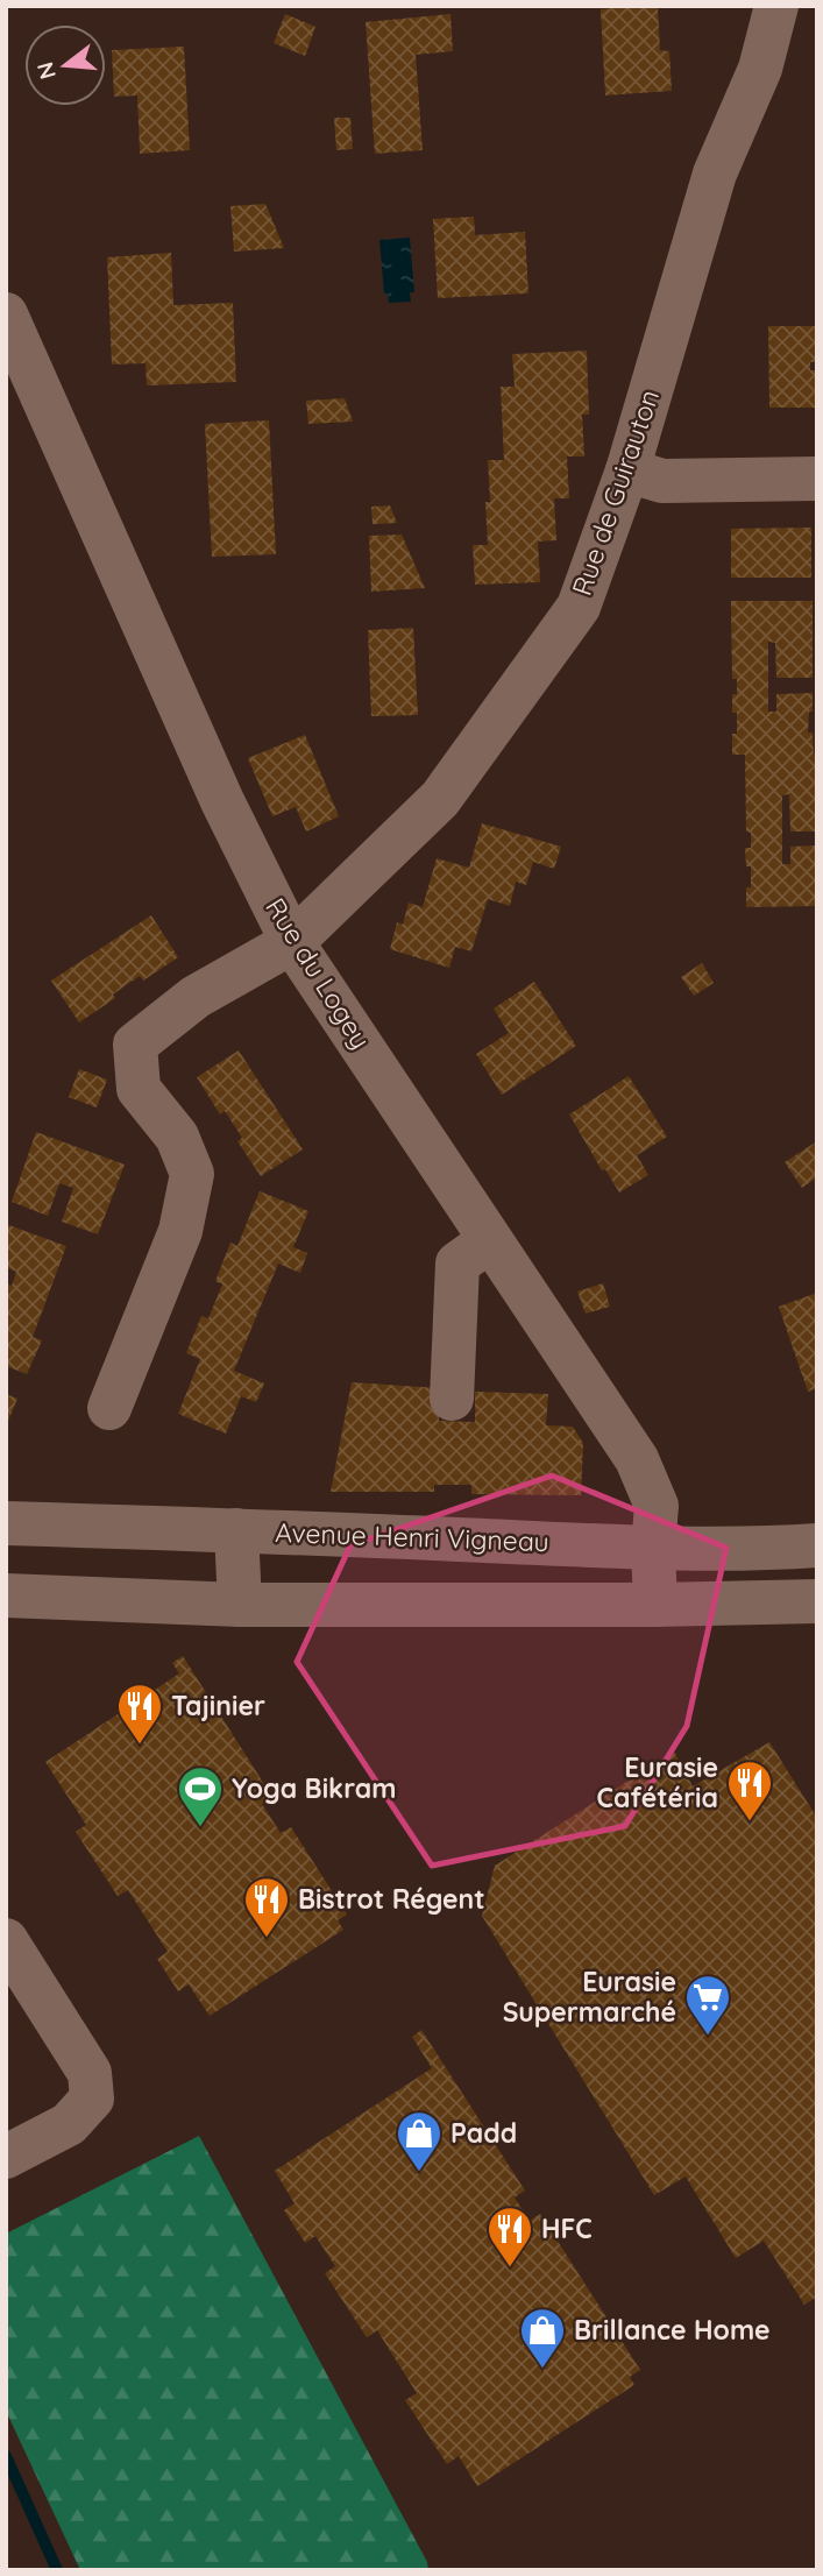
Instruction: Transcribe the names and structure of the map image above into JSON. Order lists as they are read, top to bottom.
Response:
{
  "streets": {
    "street": ["Rue de Guirauton", "Rue du Logey", "Avenue Henri Vigneau"]
  },
  "crossings": [
    ["Rue de Guirauton", "Rue du Logey"],
    ["Rue du Logey", "Avenue Henri Vigneau"]
  ],
  "places": {
    "restaurant": [
      "Tajinier",
      "Eurasie Cafétéria",
      "Bistrot Régent",
      "HFC"
    ],
    "sports": ["Yoga Bikram"],
    "supermarket": ["Eurasie Supermarché"],
    "shop": ["Padd", "Brillance Home"]
  },
  "north": "left"
}
